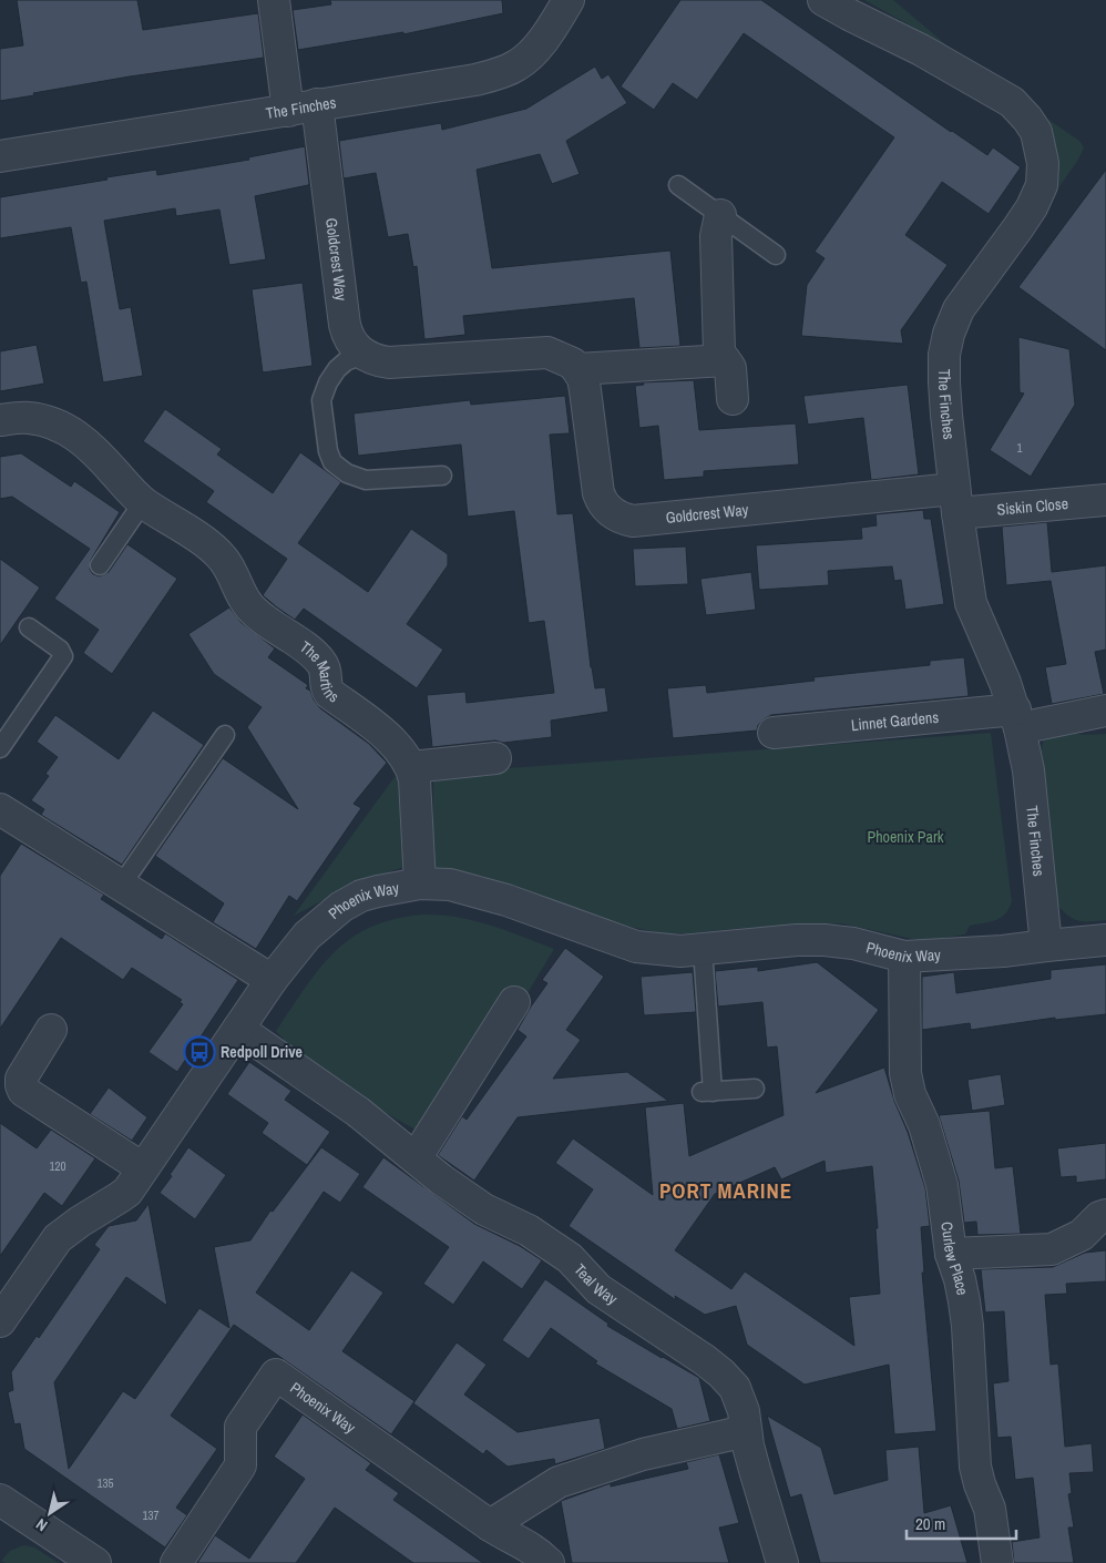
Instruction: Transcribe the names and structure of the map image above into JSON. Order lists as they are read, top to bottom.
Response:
{
  "streets": {
    "street": [
      "The Finches",
      "Goldcrest Way",
      "Siskin Close",
      "The Martins",
      "Linnet Gardens",
      "Phoenix Way",
      "Curlew Place",
      "Teal Way"
    ]
  },
  "crossings": [
    ["The Finches", "Goldcrest Way"],
    ["The Finches", "Siskin Close"],
    ["The Finches", "Linnet Gardens"],
    ["The Finches", "Phoenix Way"],
    ["Goldcrest Way", "Siskin Close"],
    ["The Martins", "Phoenix Way"],
    ["Phoenix Way", "Curlew Place"],
    ["Phoenix Way", "Teal Way"]
  ],
  "districts": ["PORT MARINE"],
  "parks": ["Phoenix Park"],
  "places": {
    "bus stop": ["Redpoll Drive"]
  },
  "house_numbers": [
    "1",
    "120",
    "135",
    "137"
  ],
  "scale_bar": "20 m",
  "north": "bottom left"
}
